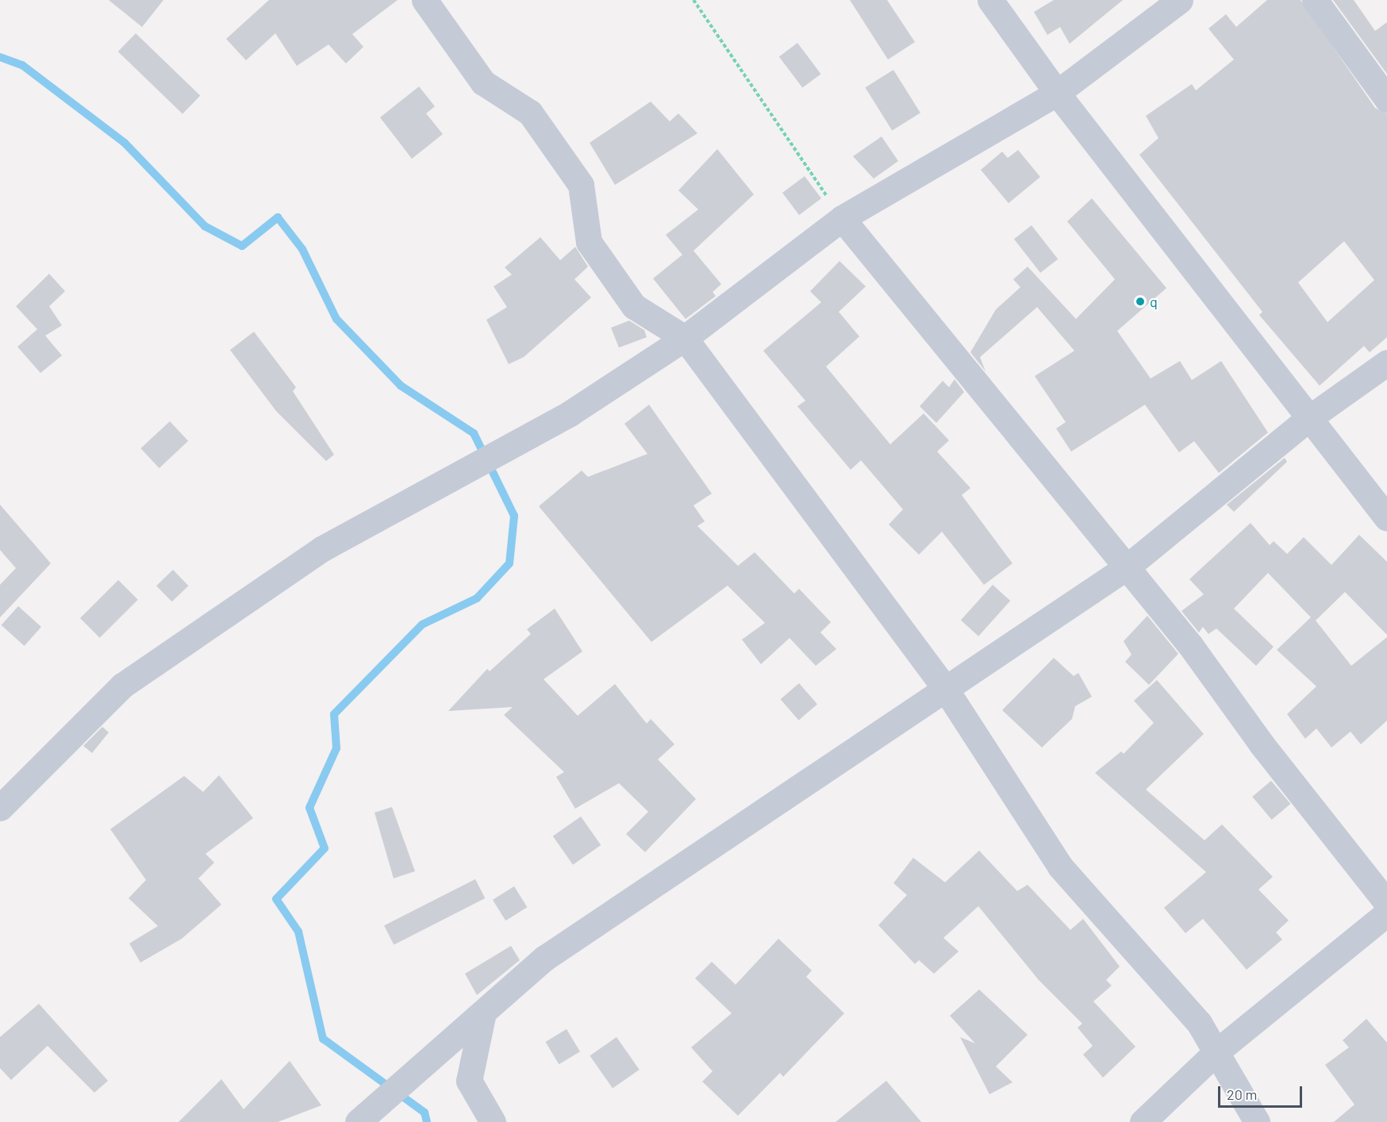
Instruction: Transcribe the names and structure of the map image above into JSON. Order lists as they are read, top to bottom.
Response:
{
  "places": ["q"],
  "scale_bar": "20 m"
}
